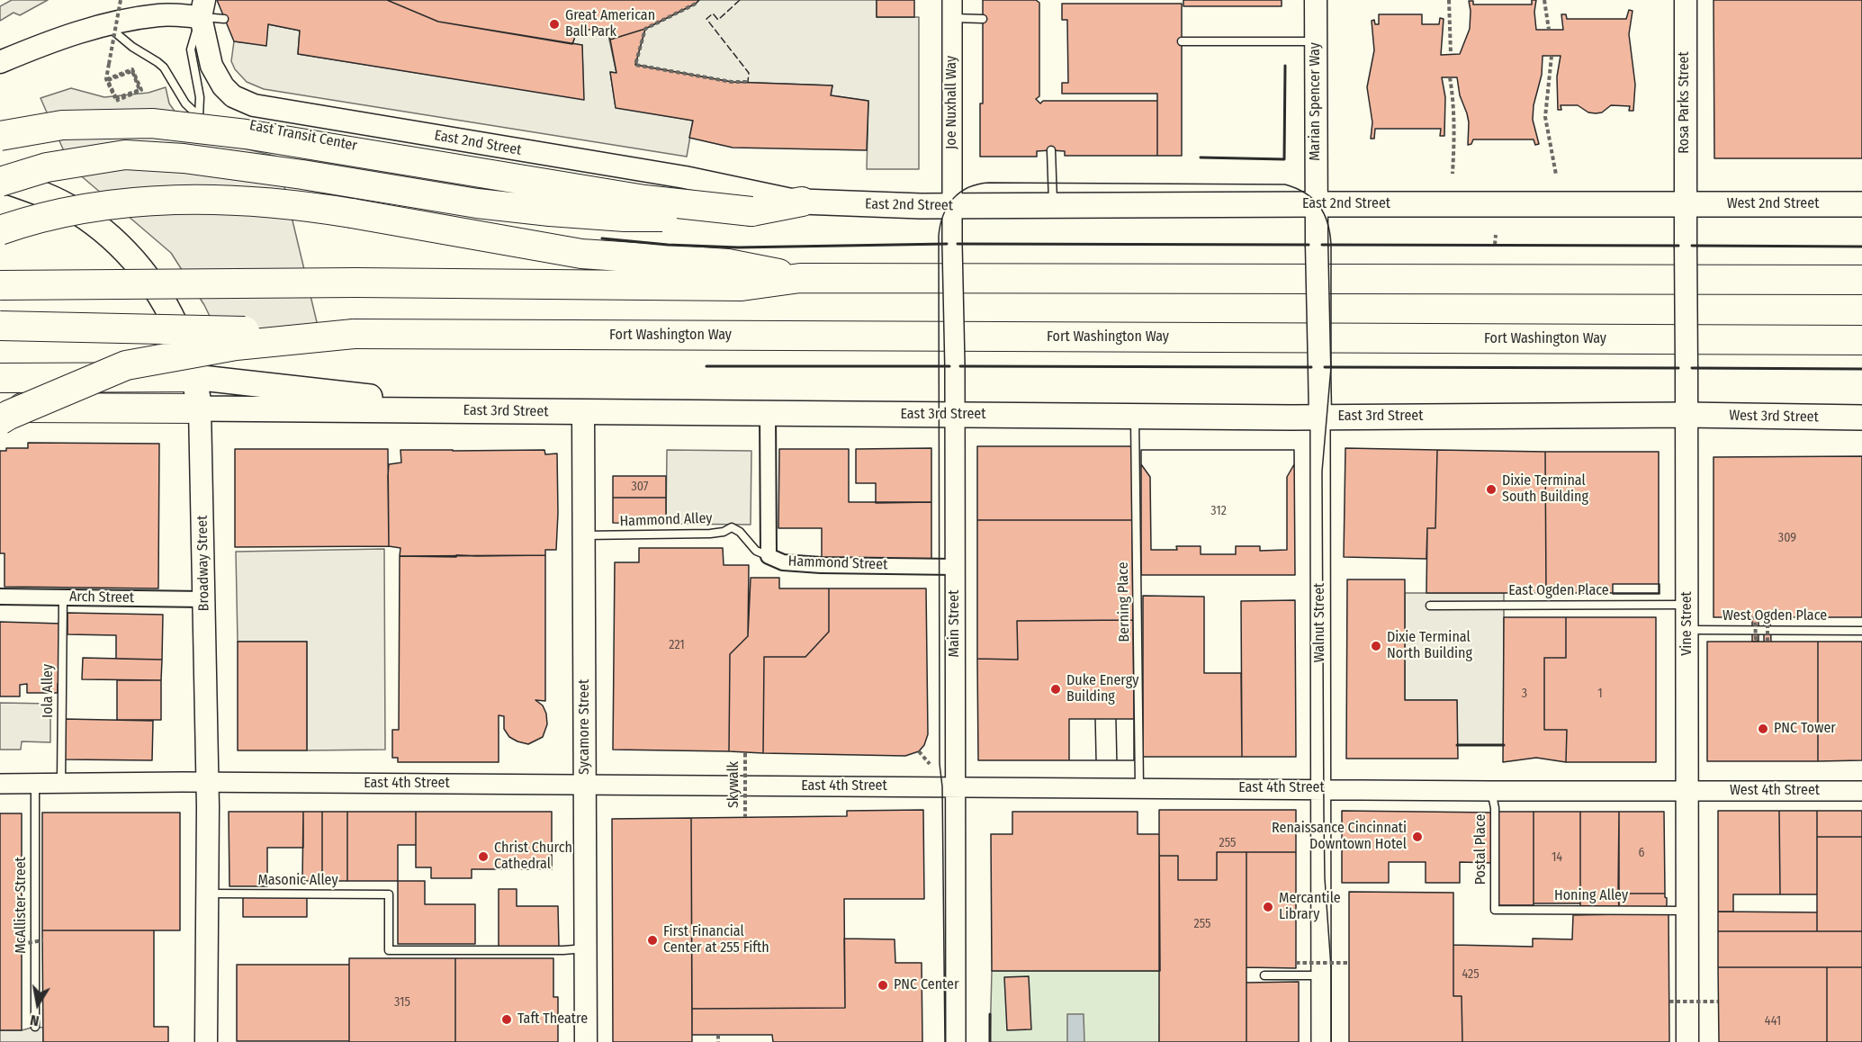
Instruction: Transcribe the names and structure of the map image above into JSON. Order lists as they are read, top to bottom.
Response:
{
  "streets": {
    "highway": ["Fort Washington Way"],
    "main road": [
      "Marian Spencer Way",
      "Rosa Parks Street",
      "East 2nd Street",
      "West 2nd Street",
      "East 3rd Street",
      "West 3rd Street",
      "Broadway Street",
      "Walnut Street",
      "Vine Street",
      "Sycamore Street"
    ],
    "street": [
      "Joe Nuxhall Way",
      "Hammond Street",
      "Arch Street",
      "Main Street",
      "East 4th Street",
      "West 4th Street"
    ],
    "lane": [
      "East Transit Center",
      "Hammond Alley",
      "East Ogden Place",
      "Berning Place",
      "West Ogden Place",
      "Iola Alley",
      "Postal Place",
      "Masonic Alley",
      "Honing Alley",
      "McAllister Street"
    ],
    "path": ["Skywalk"]
  },
  "crossings": [
    ["Marian Spencer Way", "East 2nd Street"],
    ["Marian Spencer Way", "Walnut Street"],
    ["Joe Nuxhall Way", "East 2nd Street"],
    ["Joe Nuxhall Way", "Main Street"],
    ["Rosa Parks Street", "East 2nd Street"],
    ["Rosa Parks Street", "West 2nd Street"],
    ["Rosa Parks Street", "Vine Street"],
    ["East 2nd Street", "West 2nd Street"],
    ["East 2nd Street", "Walnut Street"],
    ["East 2nd Street", "Main Street"],
    ["East 2nd Street", "Vine Street"],
    ["West 2nd Street", "Vine Street"],
    ["East 3rd Street", "West 3rd Street"],
    ["East 3rd Street", "Broadway Street"],
    ["East 3rd Street", "Hammond Street"],
    ["East 3rd Street", "Berning Place"],
    ["East 3rd Street", "Walnut Street"],
    ["East 3rd Street", "Main Street"],
    ["East 3rd Street", "Vine Street"],
    ["East 3rd Street", "Sycamore Street"],
    ["West 3rd Street", "Vine Street"],
    ["Hammond Alley", "Hammond Street"],
    ["Hammond Alley", "Sycamore Street"],
    ["Broadway Street", "Arch Street"],
    ["Broadway Street", "East 4th Street"],
    ["Broadway Street", "Masonic Alley"],
    ["Hammond Street", "Main Street"],
    ["East Ogden Place", "Vine Street"],
    ["Arch Street", "Iola Alley"],
    ["Berning Place", "East 4th Street"],
    ["West Ogden Place", "Vine Street"],
    ["Walnut Street", "East 4th Street"],
    ["Main Street", "East 4th Street"],
    ["Vine Street", "East 4th Street"],
    ["Vine Street", "West 4th Street"],
    ["Vine Street", "Honing Alley"],
    ["Iola Alley", "East 4th Street"],
    ["Sycamore Street", "East 4th Street"],
    ["Sycamore Street", "Masonic Alley"],
    ["East 4th Street", "West 4th Street"],
    ["East 4th Street", "Postal Place"],
    ["East 4th Street", "McAllister Street"],
    ["Postal Place", "Honing Alley"]
  ],
  "places": [
    "Great American Ball Park",
    "Dixie Terminal South Building",
    "Dixie Terminal North Building",
    "Duke Energy Building",
    "PNC Tower",
    "Renaissance Cincinnati Downtown Hotel",
    "Christ Church Cathedral",
    "Mercantile Library",
    "First Financial Center at 255 Fifth",
    "PNC Center",
    "Taft Theatre"
  ],
  "house_numbers": [
    "307",
    "312",
    "309",
    "221",
    "3",
    "1",
    "255",
    "6",
    "14",
    "255",
    "425",
    "315",
    "441"
  ],
  "north": "bottom"
}
